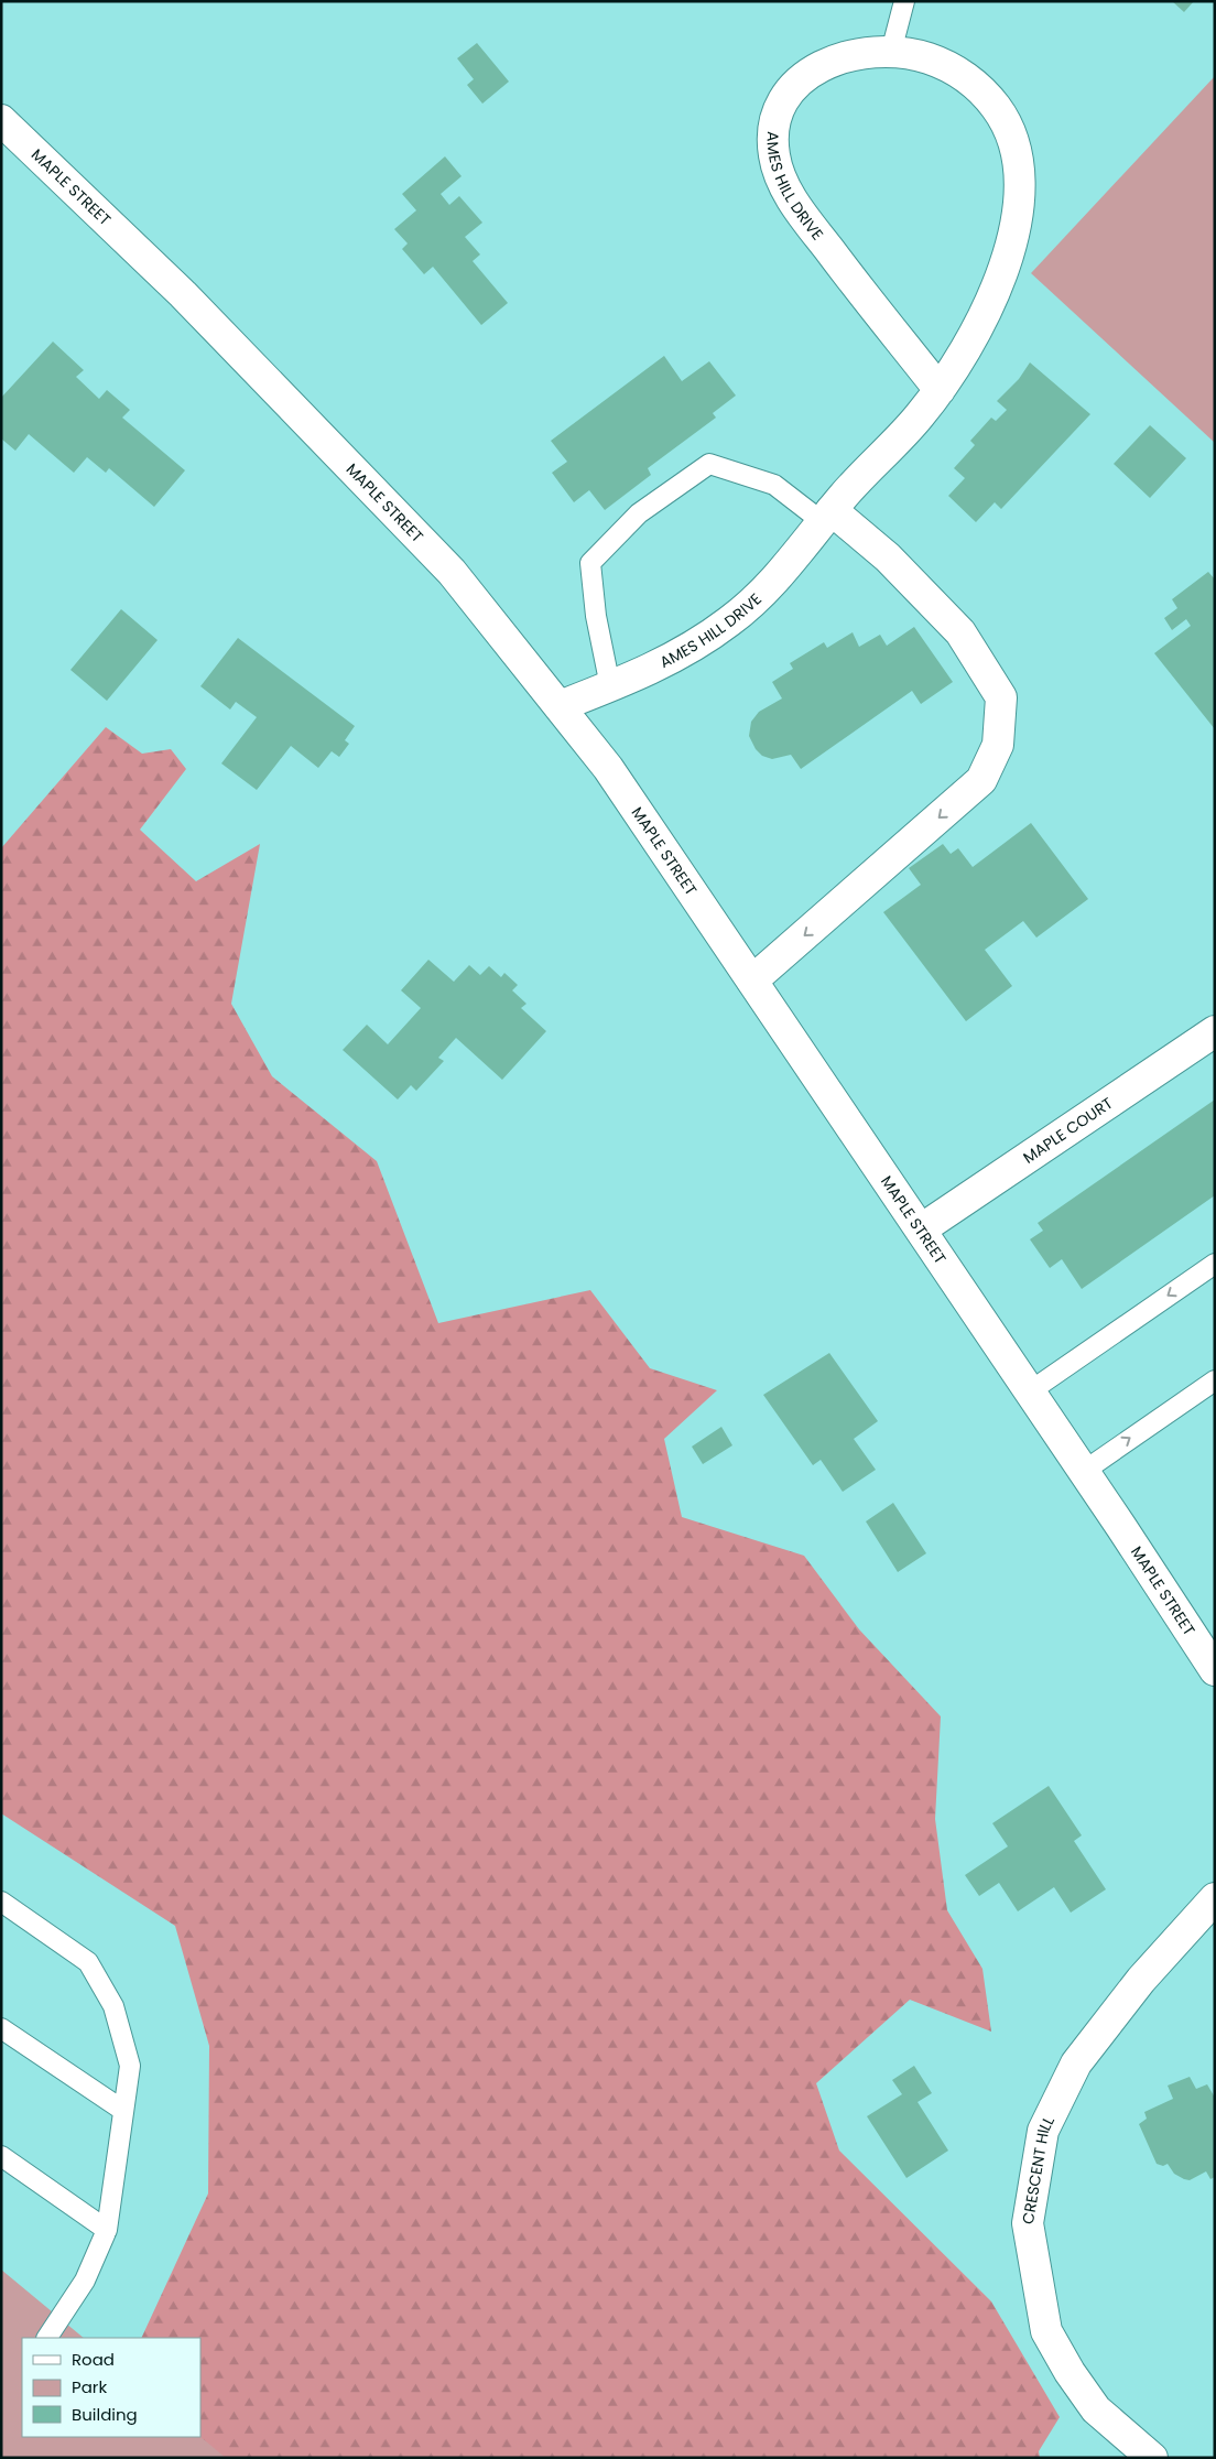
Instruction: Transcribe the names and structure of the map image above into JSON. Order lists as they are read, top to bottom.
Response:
{
  "streets": {
    "street": [
      "AMES HILL DRIVE",
      "MAPLE STREET",
      "MAPLE COURT",
      "CRESCENT HILL"
    ]
  },
  "crossings": [
    ["AMES HILL DRIVE", "MAPLE STREET"],
    ["MAPLE STREET", "MAPLE COURT"]
  ],
  "legend": ["Road", "Park", "Building"]
}
